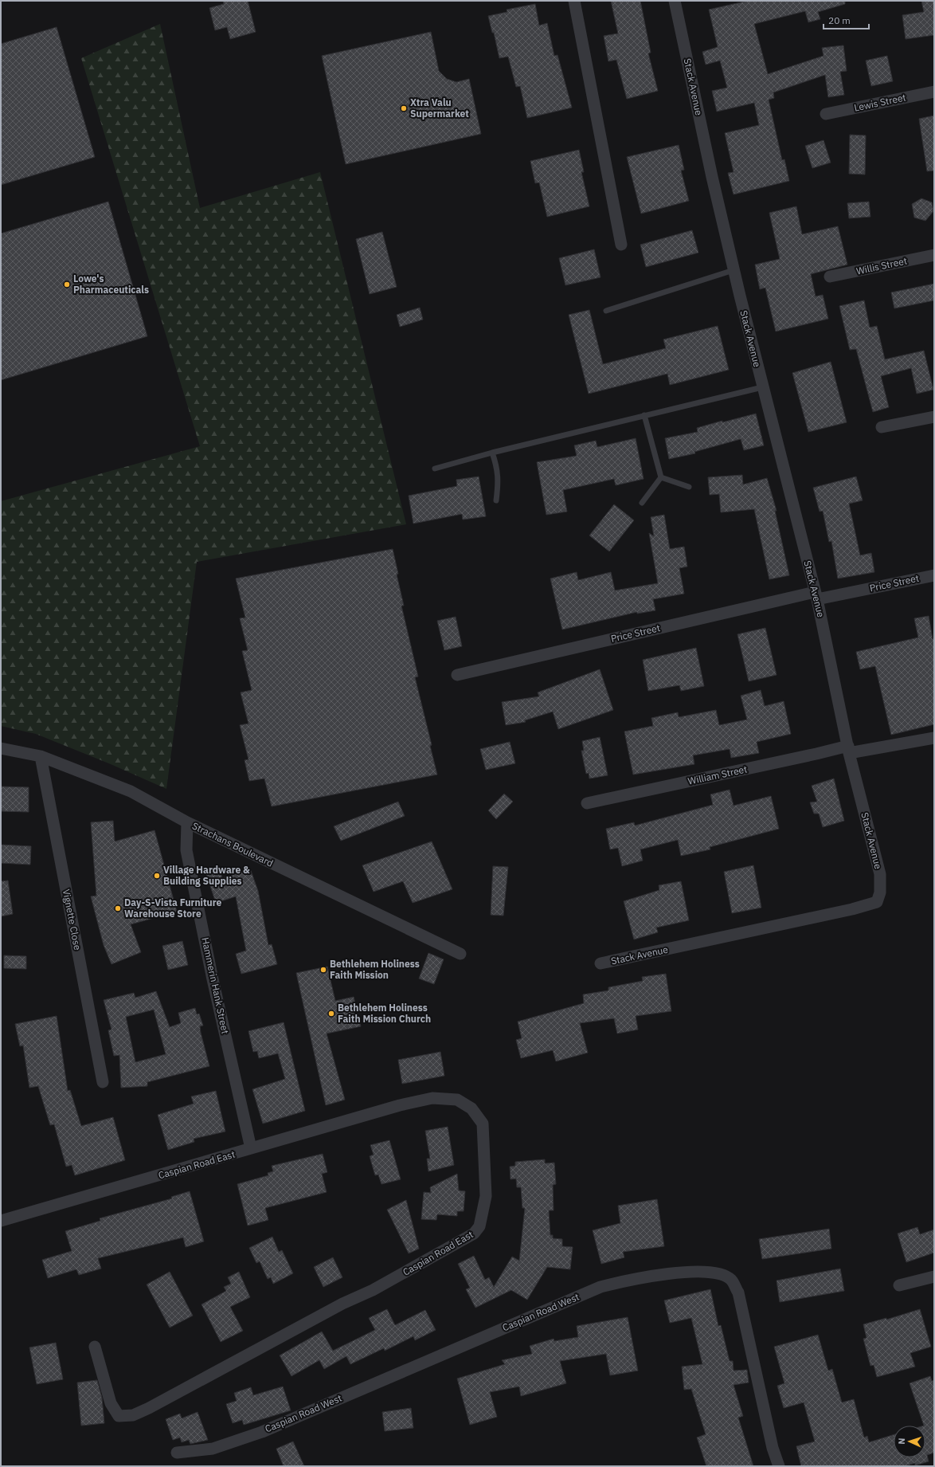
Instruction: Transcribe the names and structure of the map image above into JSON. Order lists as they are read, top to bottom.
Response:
{
  "streets": {
    "street": [
      "Stack Avenue",
      "Lewis Street",
      "Willis Street",
      "Price Street",
      "William Street",
      "Strachans Boulevard",
      "Vignette Close",
      "Hammerin Hank Street",
      "Caspian Road East",
      "Caspian Road West"
    ]
  },
  "crossings": [
    ["Stack Avenue", "Price Street"],
    ["Stack Avenue", "William Street"],
    ["Strachans Boulevard", "Vignette Close"],
    ["Strachans Boulevard", "Hammerin Hank Street"],
    ["Hammerin Hank Street", "Caspian Road East"]
  ],
  "places": [
    "Xtra Valu Supermarket",
    "Lowe's Pharmaceuticals",
    "Village Hardware & Building Supplies",
    "Day-S-Vista Furniture Warehouse Store",
    "Bethlehem Holiness Faith Mission",
    "Bethlehem Holiness Faith Mission Church"
  ],
  "scale_bar": "20 m",
  "north": "left"
}
